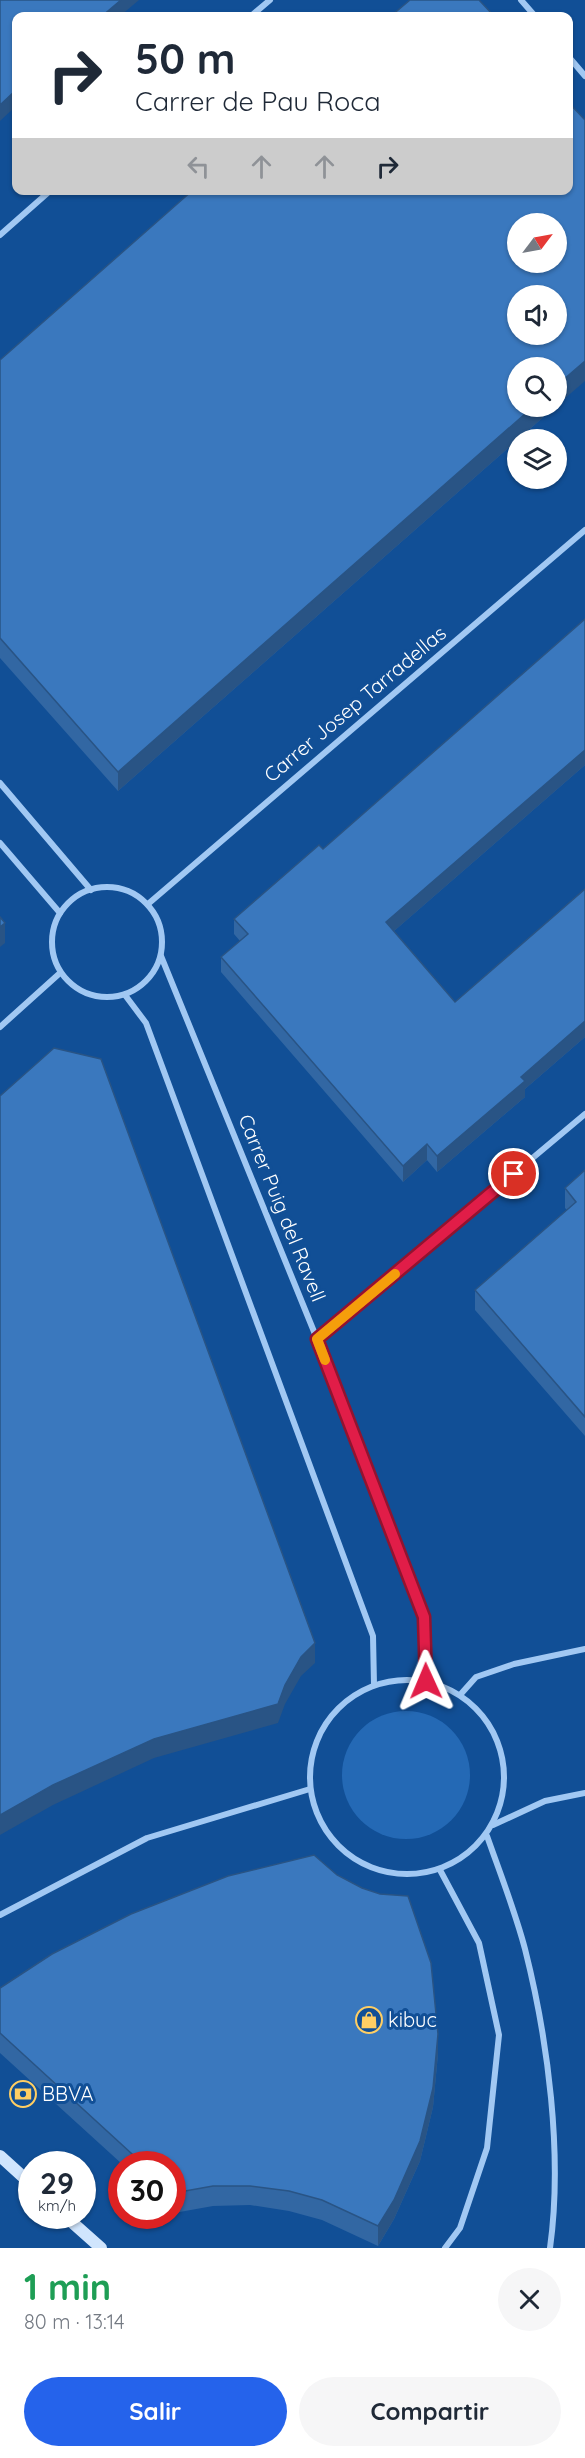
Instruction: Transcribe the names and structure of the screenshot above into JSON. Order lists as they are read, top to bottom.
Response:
{
  "streets": {
    "street": ["Carrer Josep Tarradellas", "Carrer Puig del Ravell"]
  },
  "crossings": [
    ["Carrer Josep Tarradellas", "Carrer Puig del Ravell"]
  ],
  "places": {
    "shop": ["kibuc"],
    "bank": ["BBVA"]
  },
  "north": "top right",
  "page": {
    "turn": ["50 m", "Carrer de Pau Roca"],
    "speed": "29 km/h",
    "limit": "30",
    "heading": ["1 min", "80 m · 13:14"],
    "buttons": ["Salir", "Compartir"]
  }
}
